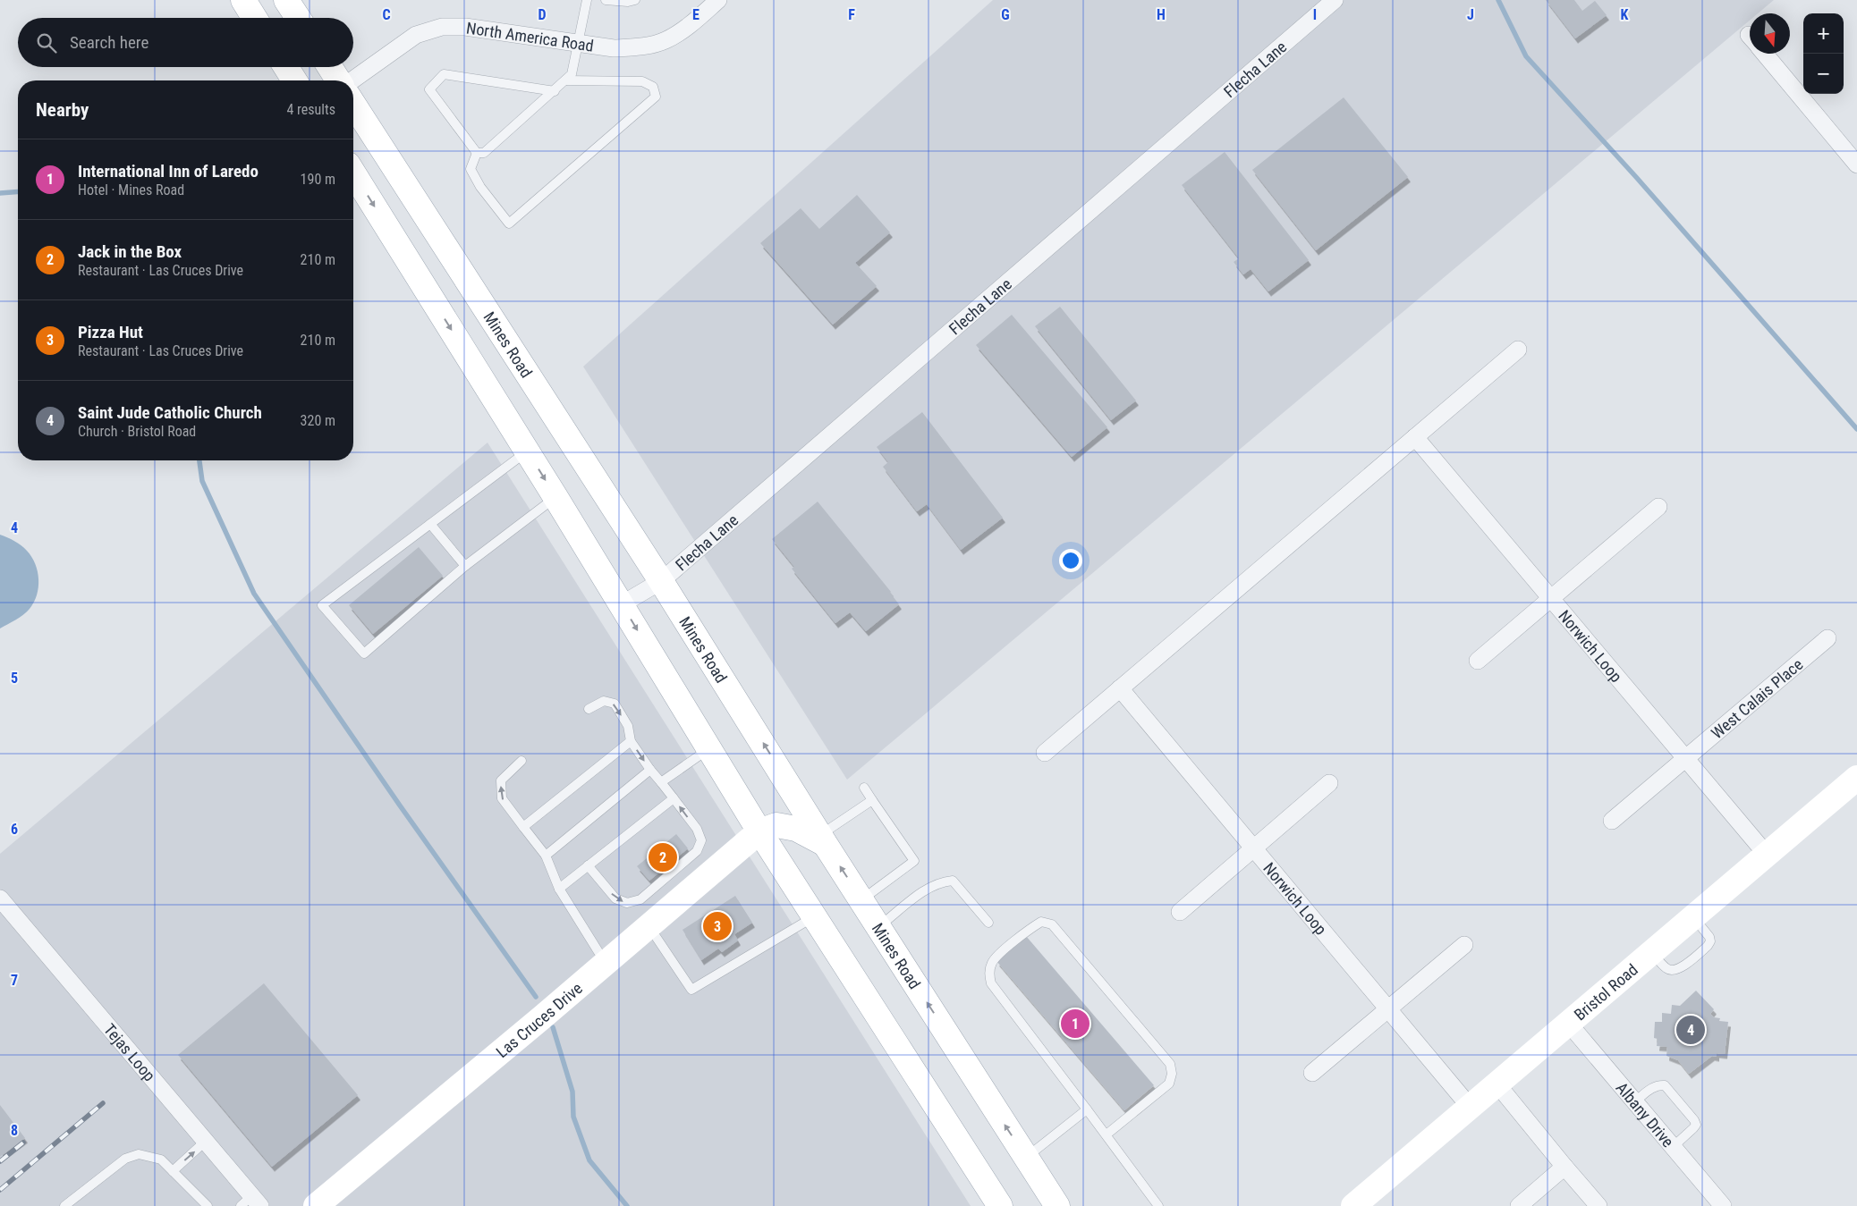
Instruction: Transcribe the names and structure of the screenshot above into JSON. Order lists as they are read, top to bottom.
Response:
{
  "streets": {
    "main road": ["Mines Road", "Bristol Road", "Las Cruces Drive"],
    "street": [
      "North America Road",
      "Flecha Lane",
      "Norwich Loop",
      "West Calais Place",
      "Tejas Loop",
      "Albany Drive"
    ]
  },
  "crossings": [
    ["Flecha Lane", "Mines Road"],
    ["Norwich Loop", "West Calais Place"],
    ["Norwich Loop", "Bristol Road"],
    ["Bristol Road", "Albany Drive"]
  ],
  "north": "bottom",
  "page": {
    "map_buttons": ["+", "−"],
    "search": "Search here",
    "heading": ["Nearby", "4 results"],
    "list": [
      {
        "mark": "1",
        "name": "International Inn of Laredo",
        "note": "Hotel · Mines Road",
        "value": "190 m"
      },
      {
        "mark": "2",
        "name": "Jack in the Box",
        "note": "Restaurant · Las Cruces Drive",
        "value": "210 m"
      },
      {
        "mark": "3",
        "name": "Pizza Hut",
        "note": "Restaurant · Las Cruces Drive",
        "value": "210 m"
      },
      {
        "mark": "4",
        "name": "Saint Jude Catholic Church",
        "note": "Church · Bristol Road",
        "value": "320 m"
      }
    ],
    "pins": [
      "2",
      "3",
      "1",
      "4"
    ]
  },
  "grid": {
    "columns": [
      "C",
      "D",
      "E",
      "F",
      "G",
      "H",
      "I",
      "J",
      "K"
    ],
    "rows": [
      "4",
      "5",
      "6",
      "7",
      "8"
    ]
  }
}
